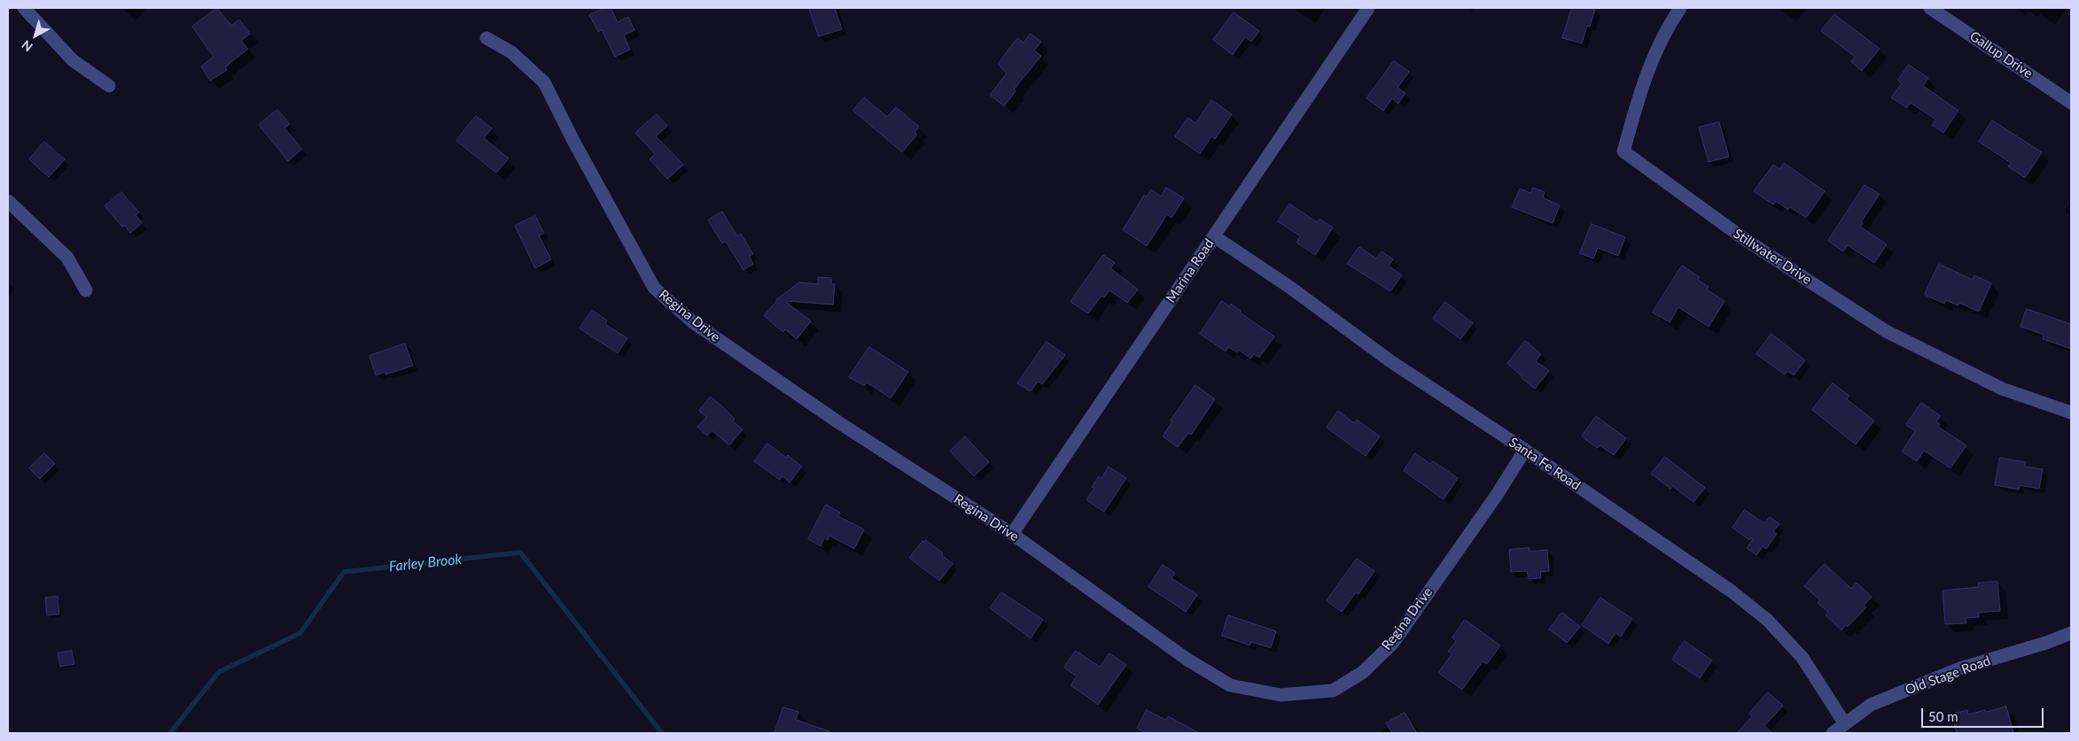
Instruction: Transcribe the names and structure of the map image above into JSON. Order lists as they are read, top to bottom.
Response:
{
  "streets": {
    "street": [
      "Gallup Drive",
      "Stillwater Drive",
      "Marina Road",
      "Regina Drive",
      "Santa Fe Road",
      "Old Stage Road"
    ]
  },
  "crossings": [
    ["Marina Road", "Regina Drive"],
    ["Marina Road", "Santa Fe Road"],
    ["Regina Drive", "Santa Fe Road"],
    ["Santa Fe Road", "Old Stage Road"]
  ],
  "water": ["Farley Brook"],
  "scale_bar": "50 m",
  "north": "bottom left"
}
